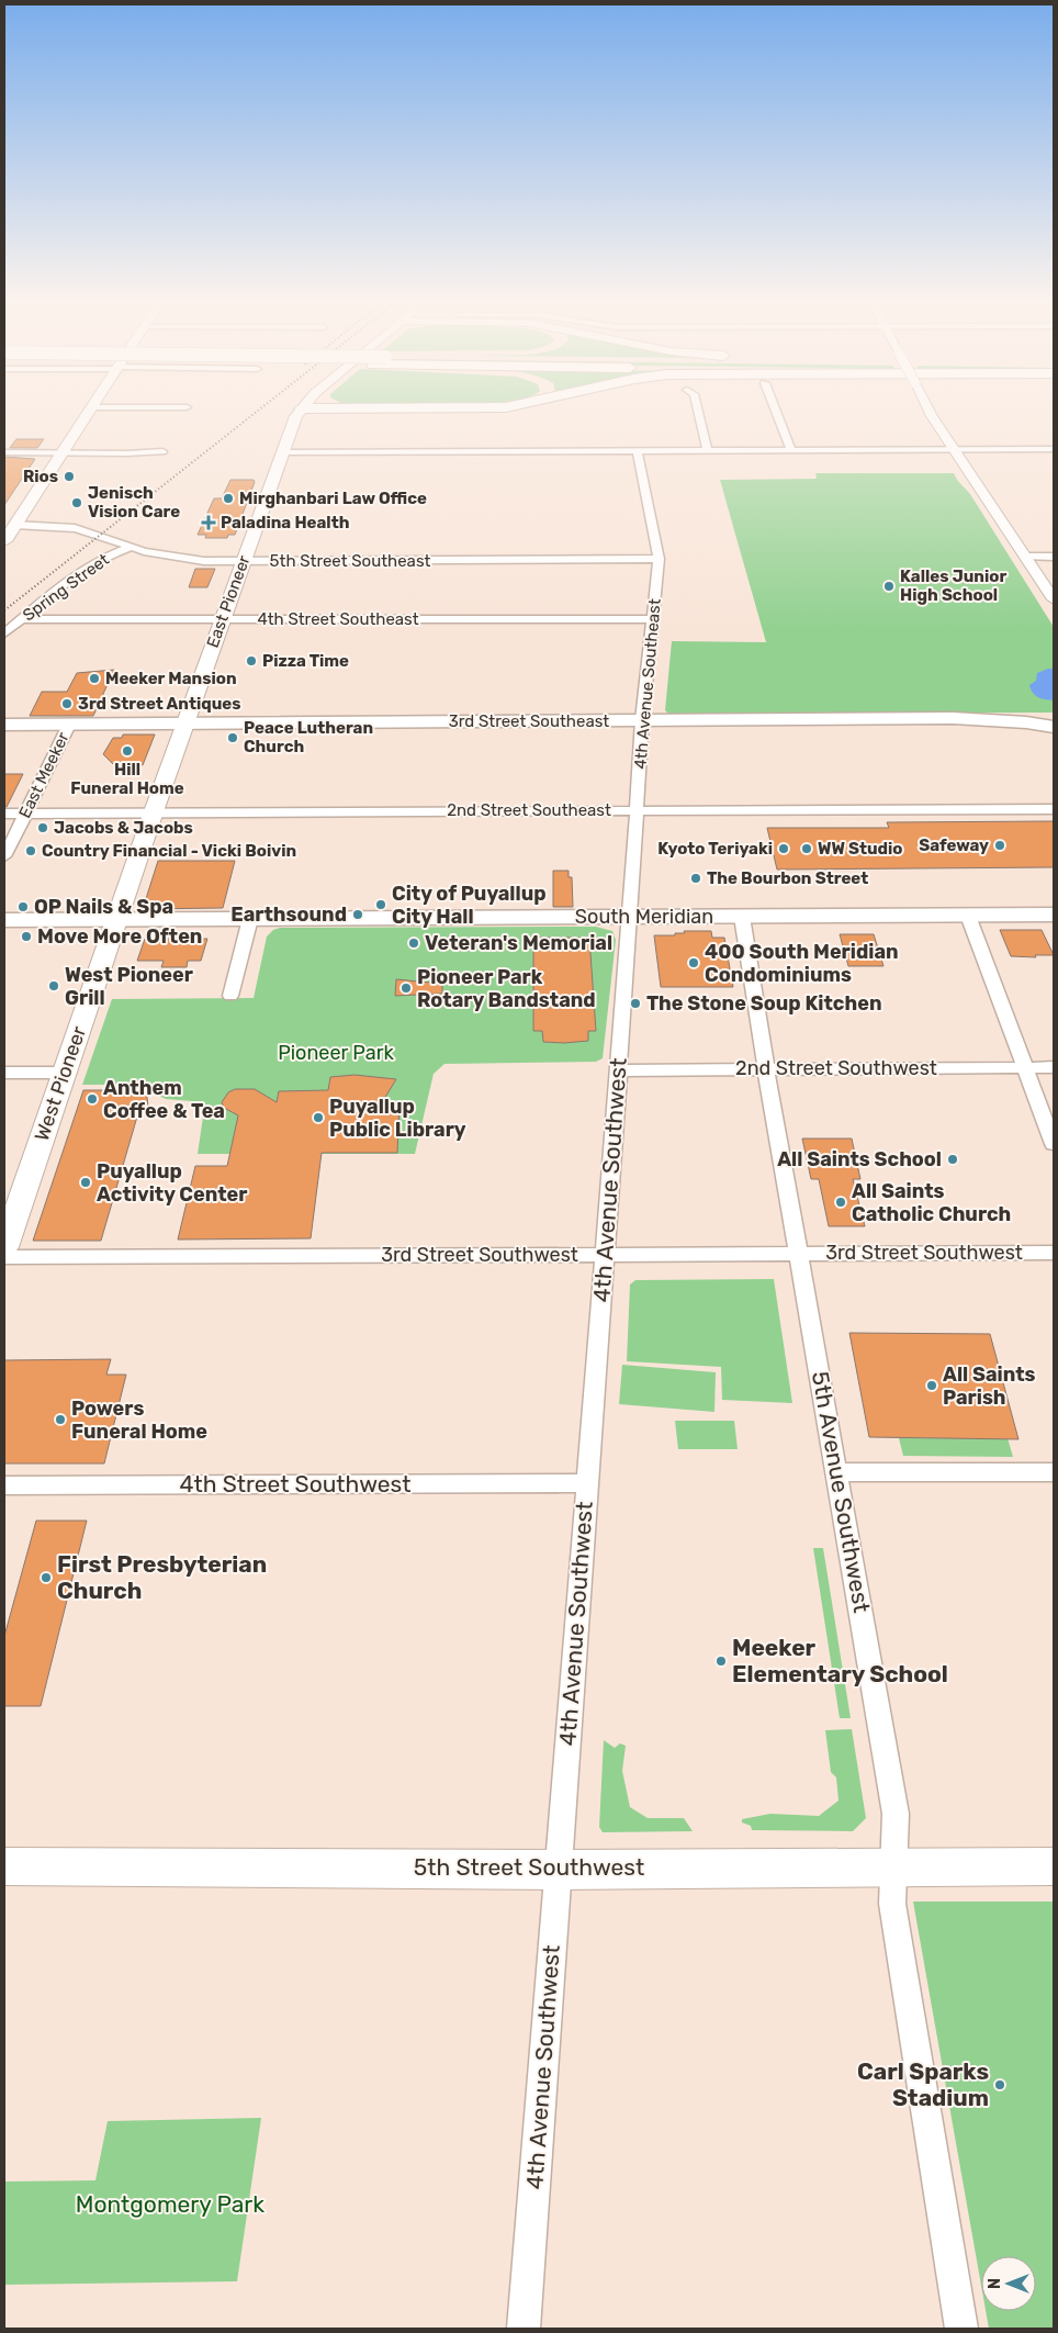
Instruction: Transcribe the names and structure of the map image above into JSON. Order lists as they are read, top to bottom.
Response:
{
  "streets": {
    "main road": [
      "East Pioneer",
      "3rd Street Southeast",
      "South Meridian",
      "West Pioneer",
      "5th Street Southwest"
    ],
    "street": [
      "5th Street Southeast",
      "Spring Street",
      "4th Street Southeast",
      "4th Avenue Southeast",
      "East Meeker",
      "2nd Street Southeast",
      "2nd Street Southwest",
      "4th Avenue Southwest",
      "3rd Street Southwest",
      "4th Street Southwest",
      "5th Avenue Southwest"
    ]
  },
  "crossings": [
    ["5th Street Southeast", "Spring Street"],
    ["5th Street Southeast", "East Pioneer"],
    ["5th Street Southeast", "4th Avenue Southeast"],
    ["Spring Street", "4th Street Southeast"],
    ["East Pioneer", "4th Street Southeast"],
    ["East Pioneer", "3rd Street Southeast"],
    ["East Pioneer", "2nd Street Southeast"],
    ["East Pioneer", "South Meridian"],
    ["East Pioneer", "West Pioneer"],
    ["4th Street Southeast", "4th Avenue Southeast"],
    ["4th Avenue Southeast", "3rd Street Southeast"],
    ["4th Avenue Southeast", "2nd Street Southeast"],
    ["4th Avenue Southeast", "South Meridian"],
    ["4th Avenue Southeast", "4th Avenue Southwest"],
    ["3rd Street Southeast", "East Meeker"],
    ["East Meeker", "2nd Street Southeast"],
    ["South Meridian", "West Pioneer"],
    ["South Meridian", "4th Avenue Southwest"],
    ["South Meridian", "5th Avenue Southwest"],
    ["2nd Street Southwest", "4th Avenue Southwest"],
    ["2nd Street Southwest", "5th Avenue Southwest"],
    ["4th Avenue Southwest", "3rd Street Southwest"],
    ["4th Avenue Southwest", "4th Street Southwest"],
    ["4th Avenue Southwest", "5th Street Southwest"],
    ["3rd Street Southwest", "5th Avenue Southwest"],
    ["5th Avenue Southwest", "5th Street Southwest"]
  ],
  "parks": ["Pioneer Park", "Montgomery Park"],
  "places": {
    "other": [
      "Rios",
      "Mirghanbari Law Office",
      "Jenisch Vision Care",
      "Kalles Junior High School",
      "Pizza Time",
      "Meeker Mansion",
      "3rd Street Antiques",
      "Peace Lutheran Church",
      "Hill Funeral Home",
      "Jacobs & Jacobs",
      "Safeway",
      "Kyoto Teriyaki",
      "WW Studio",
      "Country Financial - Vicki Boivin",
      "The Bourbon Street",
      "City of Puyallup City Hall",
      "OP Nails & Spa",
      "Earthsound",
      "Move More Often",
      "Veteran's Memorial",
      "400 South Meridian Condominiums",
      "West Pioneer Grill",
      "Pioneer Park Rotary Bandstand",
      "The Stone Soup Kitchen",
      "Anthem Coffee & Tea",
      "Puyallup Public Library",
      "All Saints School",
      "Puyallup Activity Center",
      "All Saints Catholic Church",
      "All Saints Parish",
      "Powers Funeral Home",
      "First Presbyterian Church",
      "Meeker Elementary School",
      "Carl Sparks Stadium"
    ],
    "health": ["Paladina Health"]
  },
  "north": "left"
}
